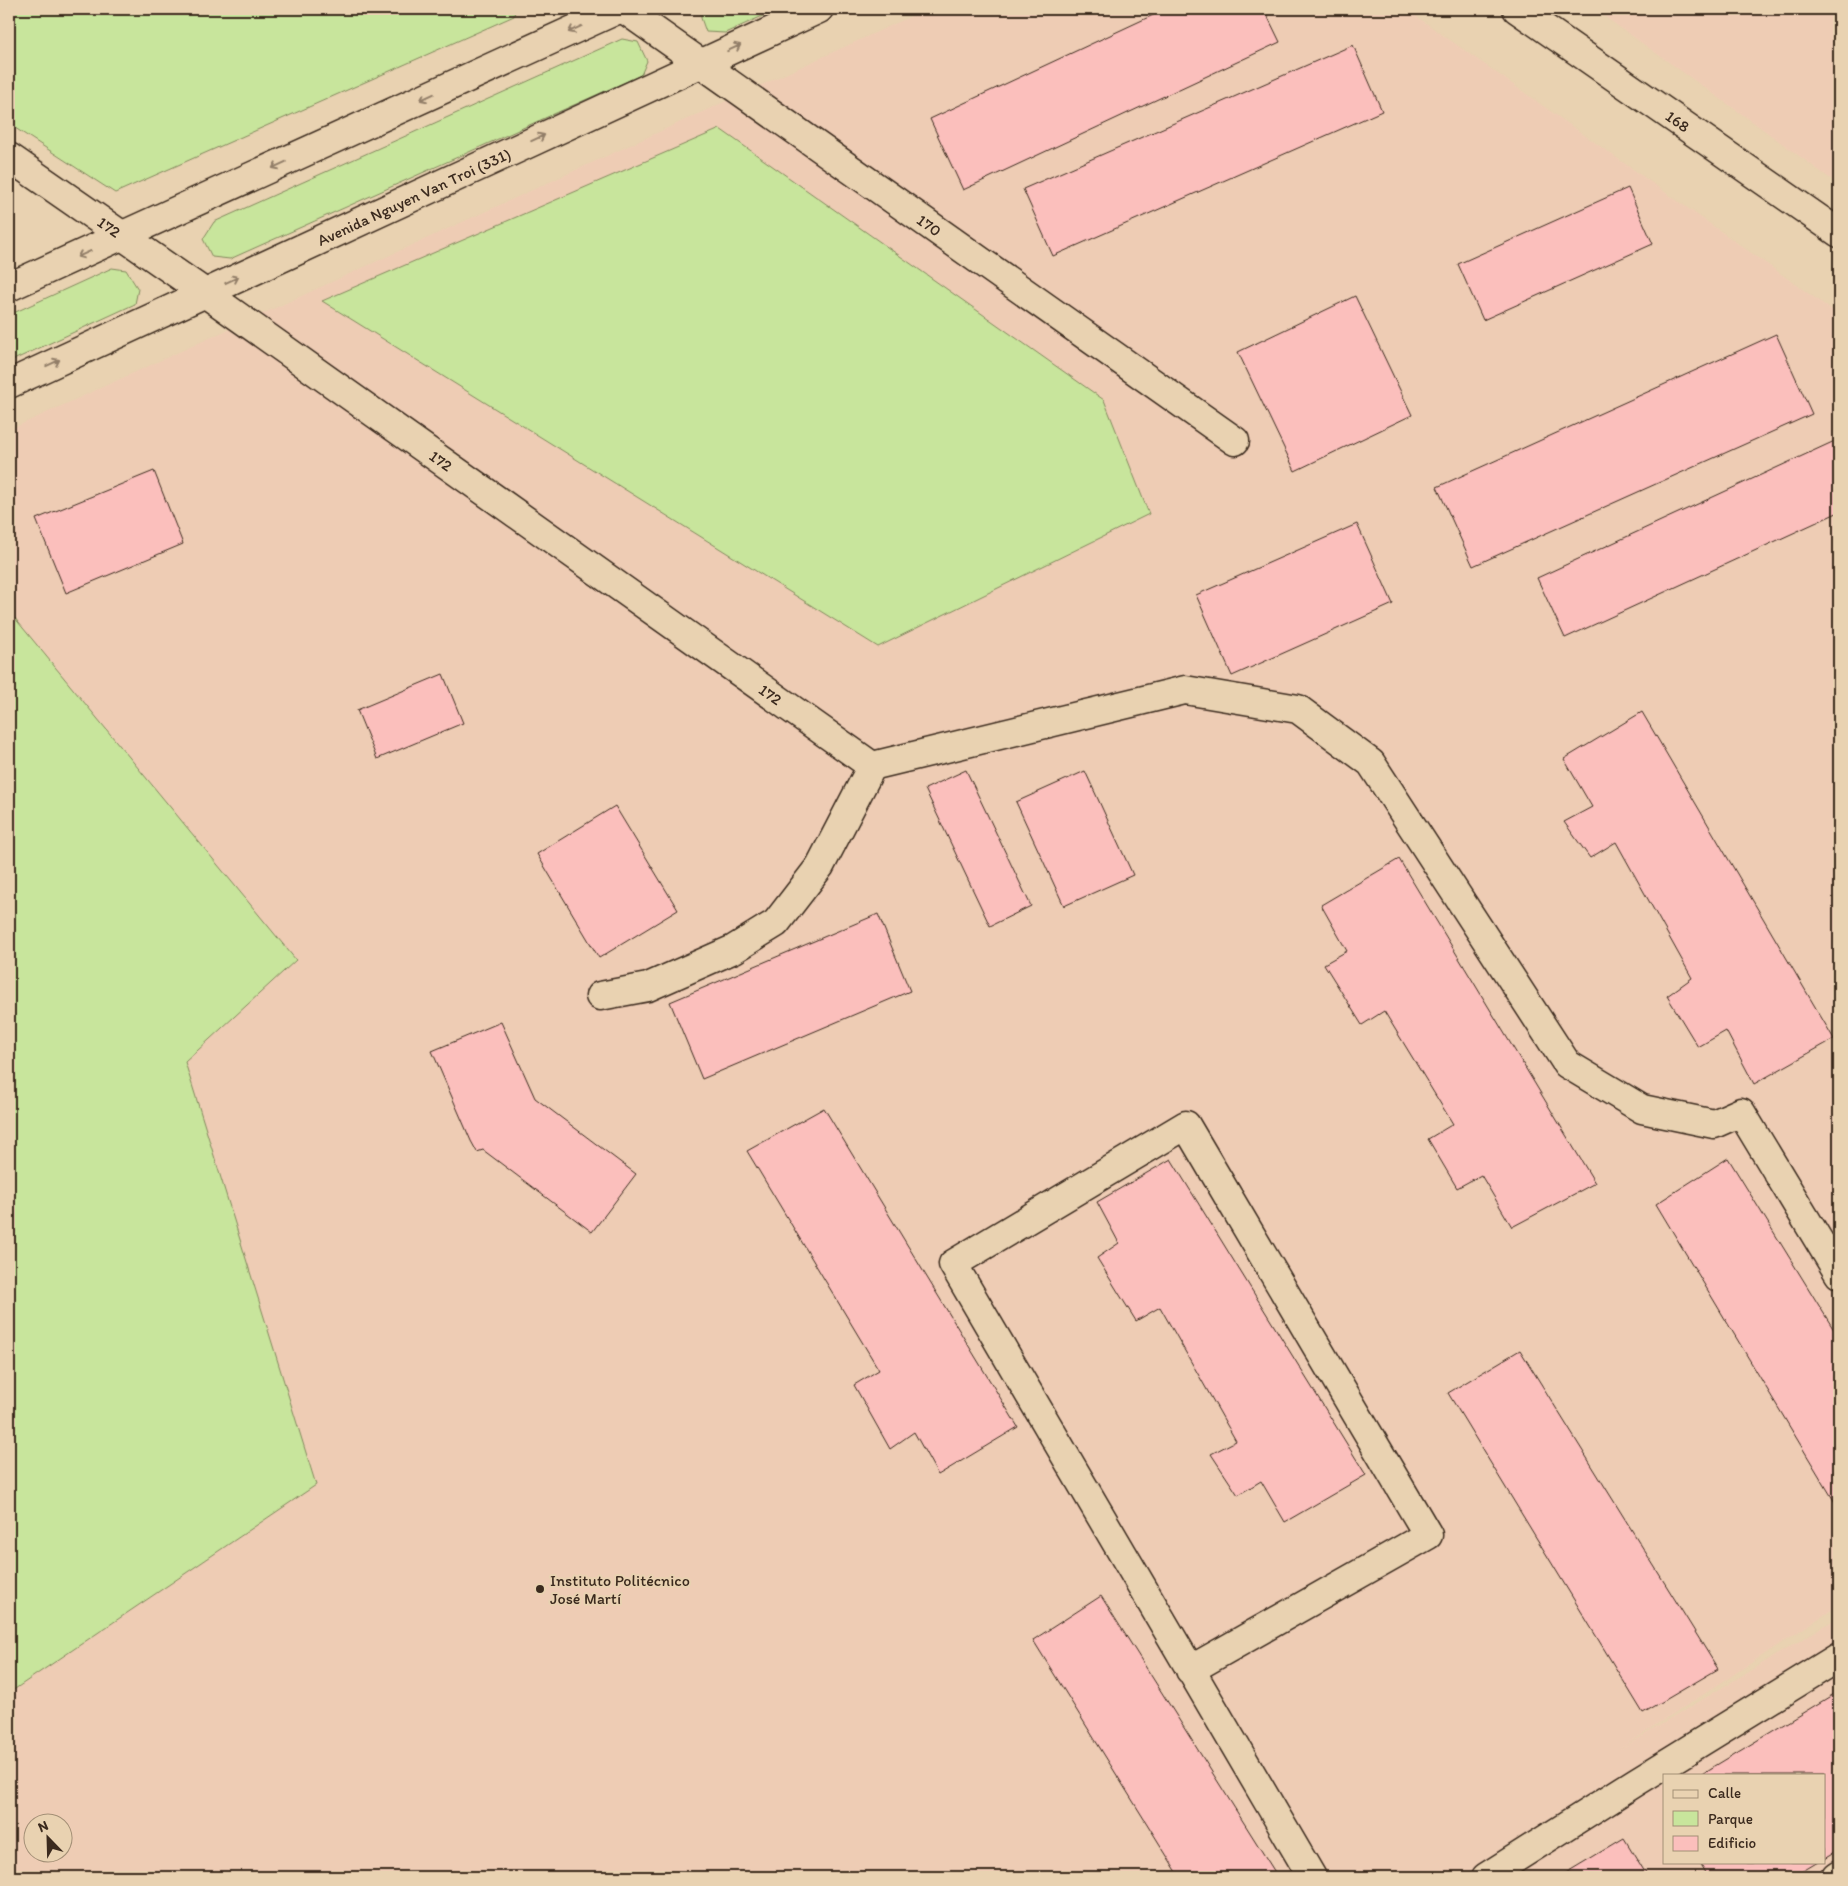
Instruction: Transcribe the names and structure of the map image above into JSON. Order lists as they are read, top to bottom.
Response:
{
  "streets": {
    "street": [
      "168",
      "Avenida Nguyen Van Troi (331)",
      "170",
      "172"
    ]
  },
  "crossings": [
    ["Avenida Nguyen Van Troi (331)", "170"],
    ["Avenida Nguyen Van Troi (331)", "172"]
  ],
  "places": ["Instituto Politécnico José Martí"],
  "legend": ["Calle", "Parque", "Edificio"],
  "north": "top left"
}
